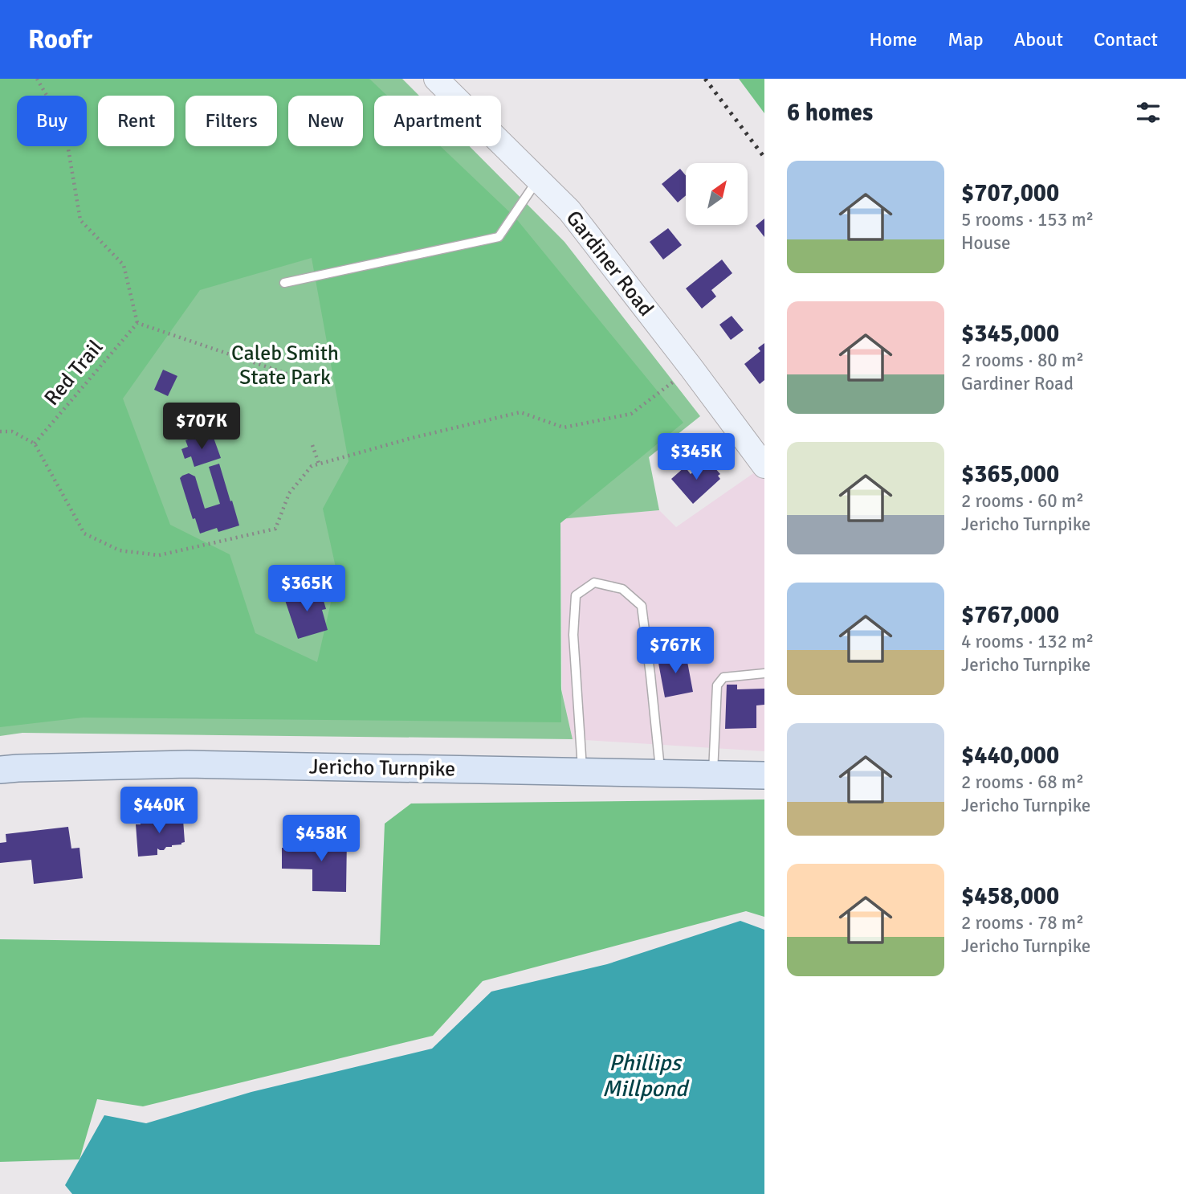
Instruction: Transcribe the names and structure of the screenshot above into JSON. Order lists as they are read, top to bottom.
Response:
{
  "streets": {
    "main road": ["Gardiner Road", "Jericho Turnpike"],
    "path": ["Red Trail"]
  },
  "water": ["Phillips Millpond"],
  "parks": ["Caleb Smith State Park"],
  "north": "top right",
  "page": {
    "header": "Roofr",
    "nav": [
      "Home",
      "Map",
      "About",
      "Contact"
    ],
    "heading": "6 homes",
    "chip": [
      "Buy",
      "Rent",
      "Filters",
      "New",
      "Apartment"
    ],
    "list": [
      {
        "name": "$707,000",
        "note": "5 rooms · 153 m² · House"
      },
      {
        "name": "$345,000",
        "note": "2 rooms · 80 m² · Gardiner Road"
      },
      {
        "name": "$365,000",
        "note": "2 rooms · 60 m² · Jericho Turnpike"
      },
      {
        "name": "$767,000",
        "note": "4 rooms · 132 m² · Jericho Turnpike"
      },
      {
        "name": "$440,000",
        "note": "2 rooms · 68 m² · Jericho Turnpike"
      },
      {
        "name": "$458,000",
        "note": "2 rooms · 78 m² · Jericho Turnpike"
      }
    ],
    "price": [
      "$707K",
      "$345K",
      "$365K",
      "$767K",
      "$440K",
      "$458K"
    ]
  }
}
